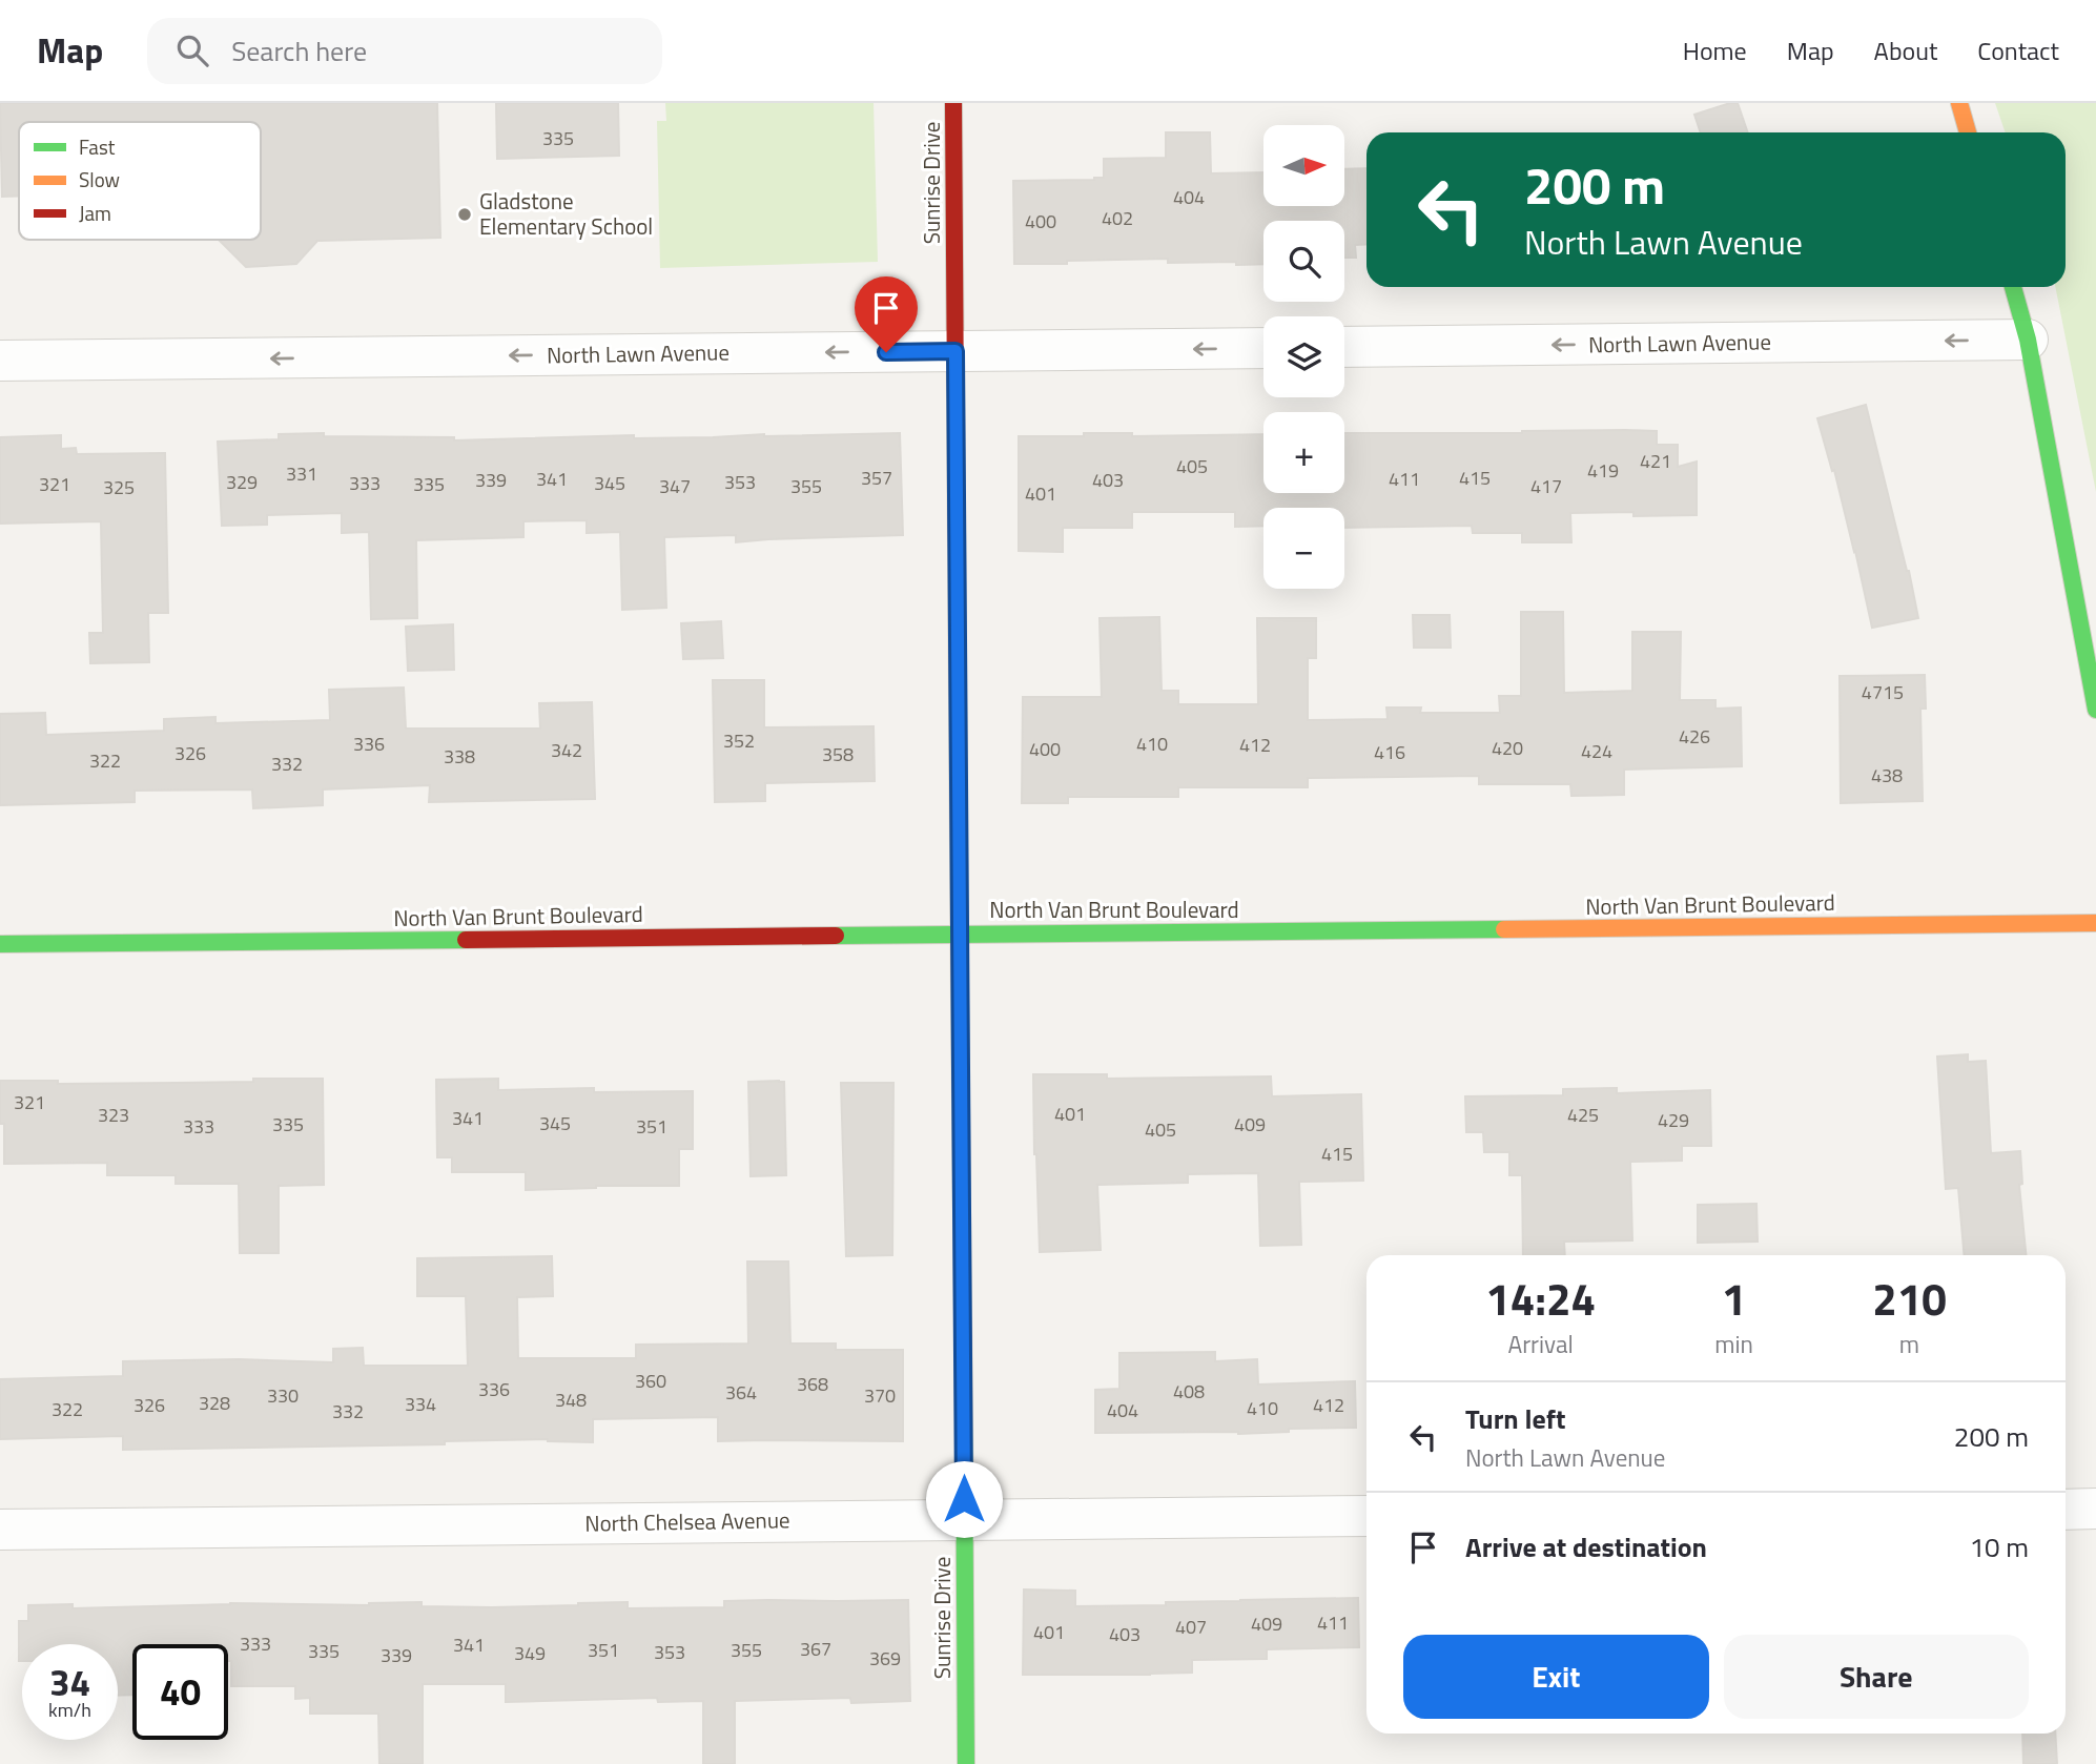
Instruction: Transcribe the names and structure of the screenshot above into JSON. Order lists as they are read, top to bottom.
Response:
{
  "streets": {
    "street": [
      "Sunrise Drive",
      "North Lawn Avenue",
      "North Van Brunt Boulevard",
      "North Chelsea Avenue"
    ]
  },
  "crossings": [
    ["Sunrise Drive", "North Lawn Avenue"],
    ["Sunrise Drive", "North Van Brunt Boulevard"],
    ["Sunrise Drive", "North Chelsea Avenue"]
  ],
  "one_way": ["North Lawn Avenue"],
  "places": ["Gladstone Elementary School"],
  "house_numbers": [
    "335",
    "404",
    "402",
    "400",
    "421",
    "405",
    "419",
    "331",
    "357",
    "415",
    "341",
    "411",
    "339",
    "403",
    "329",
    "353",
    "333",
    "345",
    "321",
    "335",
    "347",
    "355",
    "417",
    "325",
    "401",
    "4715",
    "426",
    "352",
    "336",
    "410",
    "412",
    "420",
    "400",
    "342",
    "424",
    "416",
    "326",
    "358",
    "338",
    "322",
    "332",
    "438",
    "321",
    "401",
    "323",
    "425",
    "341",
    "429",
    "345",
    "335",
    "409",
    "333",
    "351",
    "405",
    "415",
    "360",
    "368",
    "336",
    "408",
    "364",
    "330",
    "370",
    "348",
    "328",
    "334",
    "326",
    "412",
    "410",
    "322",
    "404",
    "332",
    "411",
    "409",
    "407",
    "401",
    "403",
    "333",
    "341",
    "367",
    "351",
    "355",
    "335",
    "353",
    "349",
    "339",
    "369"
  ],
  "legend": ["Fast", "Slow", "Jam"],
  "north": "right",
  "page": {
    "header": "Map",
    "search": "Search here",
    "nav": [
      "Home",
      "Map",
      "About",
      "Contact"
    ],
    "map_buttons": ["+", "−"],
    "turn": ["200 m", "North Lawn Avenue"],
    "eta": [
      "14:24",
      "Arrival",
      "1",
      "min",
      "210",
      "m"
    ],
    "list": [
      {
        "name": "Turn left",
        "note": "North Lawn Avenue",
        "value": "200 m"
      },
      {
        "name": "Arrive at destination",
        "value": "10 m"
      }
    ],
    "buttons": ["Exit", "Share"],
    "speed": "34 km/h",
    "limit": "40"
  }
}
